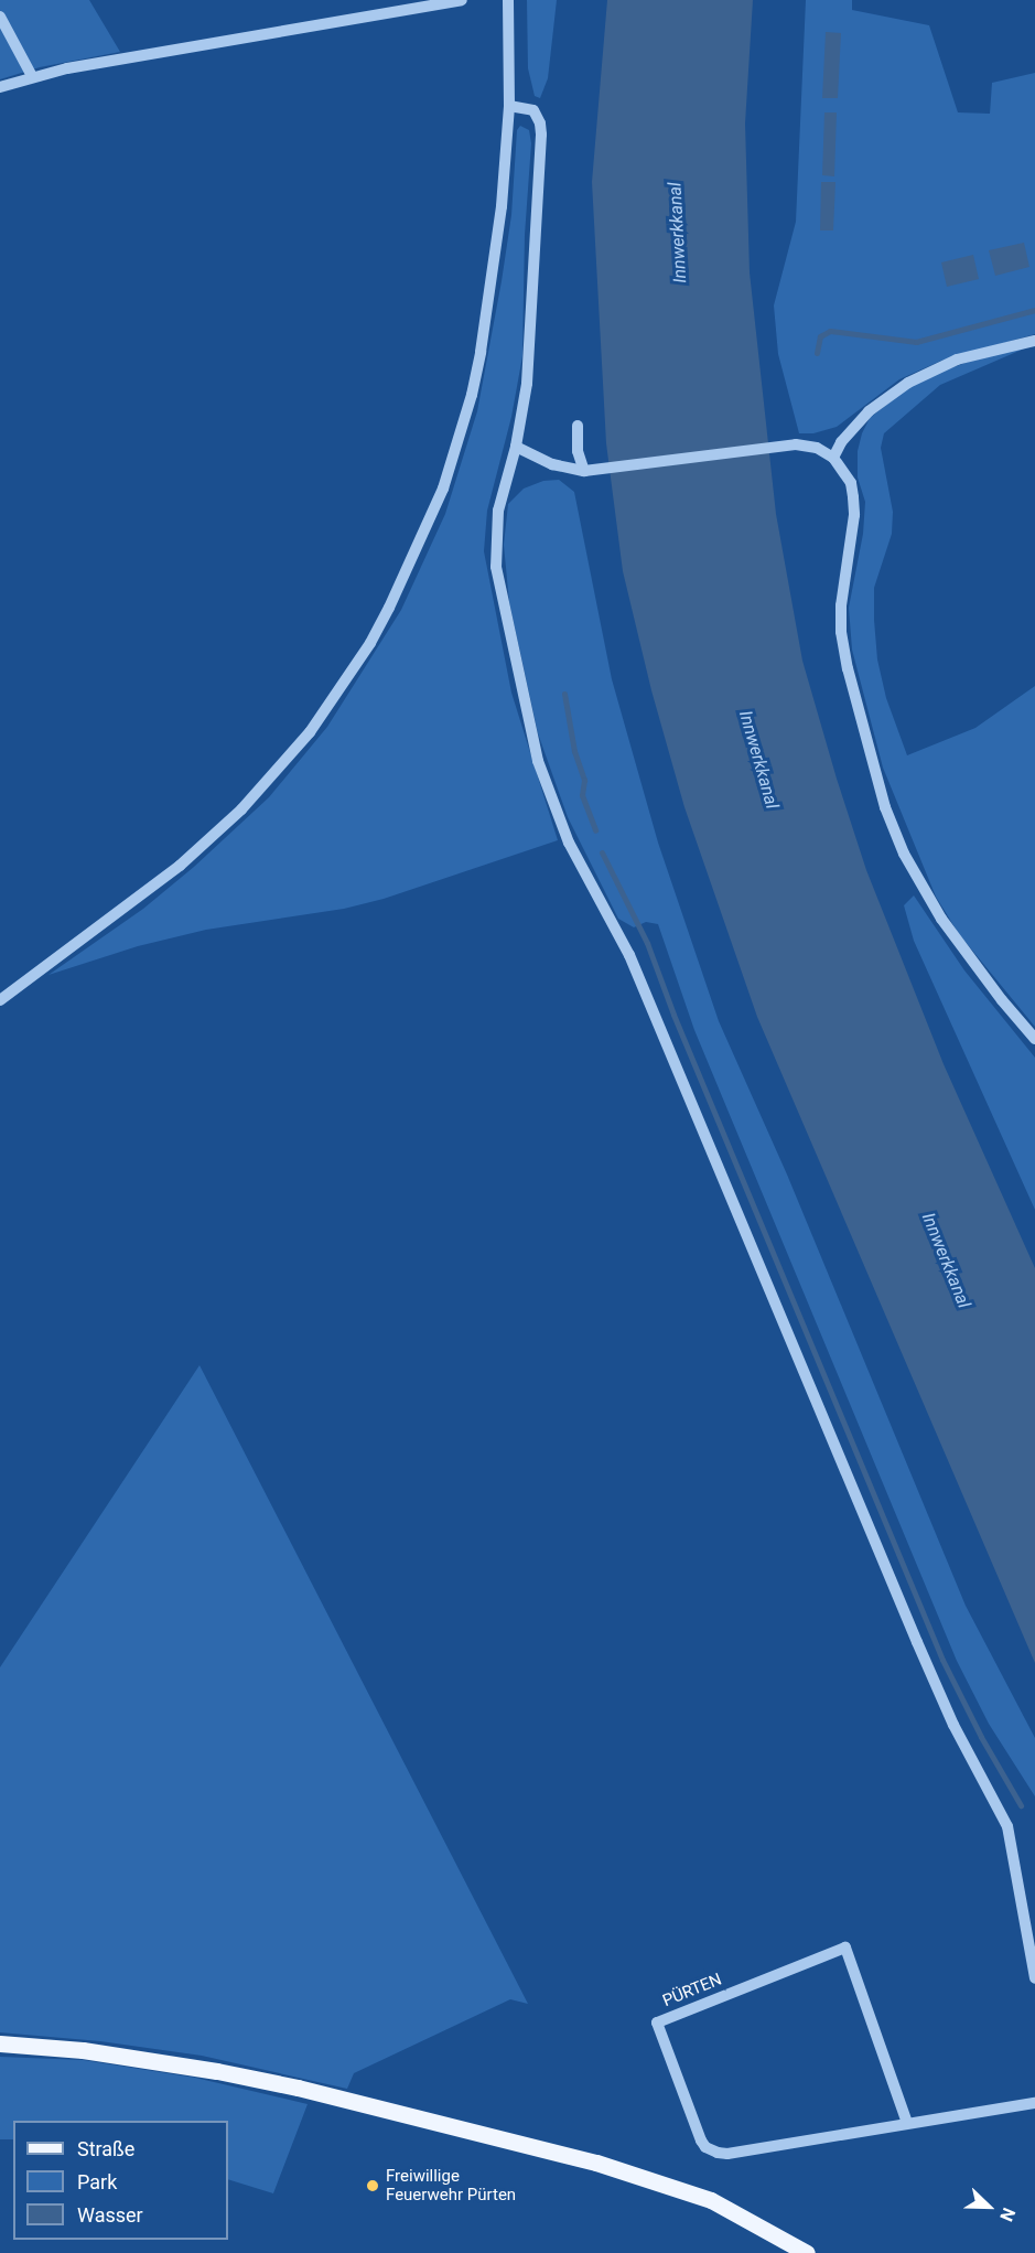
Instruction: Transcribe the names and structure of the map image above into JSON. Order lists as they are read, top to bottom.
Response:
{
  "streets": {
    "street": ["PÜRTEN"]
  },
  "water": ["Innwerkkanal"],
  "places": ["Freiwillige Feuerwehr Pürten"],
  "legend": ["Straße", "Park", "Wasser"],
  "north": "bottom right"
}
